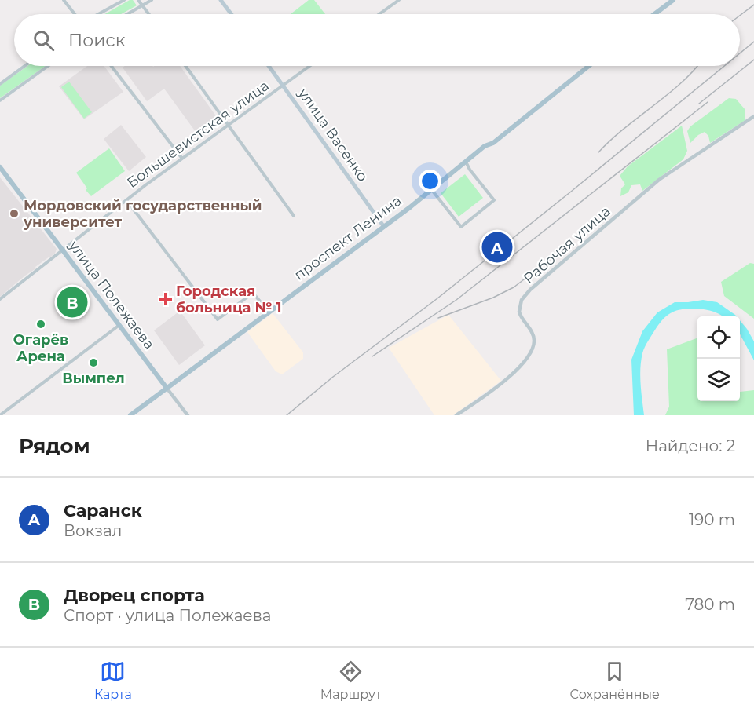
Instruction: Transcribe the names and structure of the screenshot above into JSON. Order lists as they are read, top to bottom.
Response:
{
  "streets": {
    "main road": ["улица Васенко", "проспект Ленина", "улица Полежаева"],
    "street": ["Большевистская улица", "Рабочая улица"]
  },
  "crossings": [
    ["Большевистская улица", "улица Васенко"],
    ["Большевистская улица", "улица Полежаева"],
    ["улица Васенко", "проспект Ленина"],
    ["проспект Ленина", "улица Полежаева"]
  ],
  "places": {
    "other": ["Мордовский государственный университет", "Огарёв Арена", "Вымпел"],
    "health": ["Городская больница № 1"]
  },
  "page": {
    "search": "Поиск",
    "pins": ["A", "B"],
    "heading": ["Рядом", "Найдено: 2"],
    "list": [
      {
        "mark": "A",
        "name": "Саранск",
        "note": "Вокзал",
        "value": "190 m"
      },
      {
        "mark": "B",
        "name": "Дворец cпорта",
        "note": "Спорт · улица Полежаева",
        "value": "780 m"
      }
    ],
    "nav": ["Карта", "Маршрут", "Сохранённые"]
  }
}
